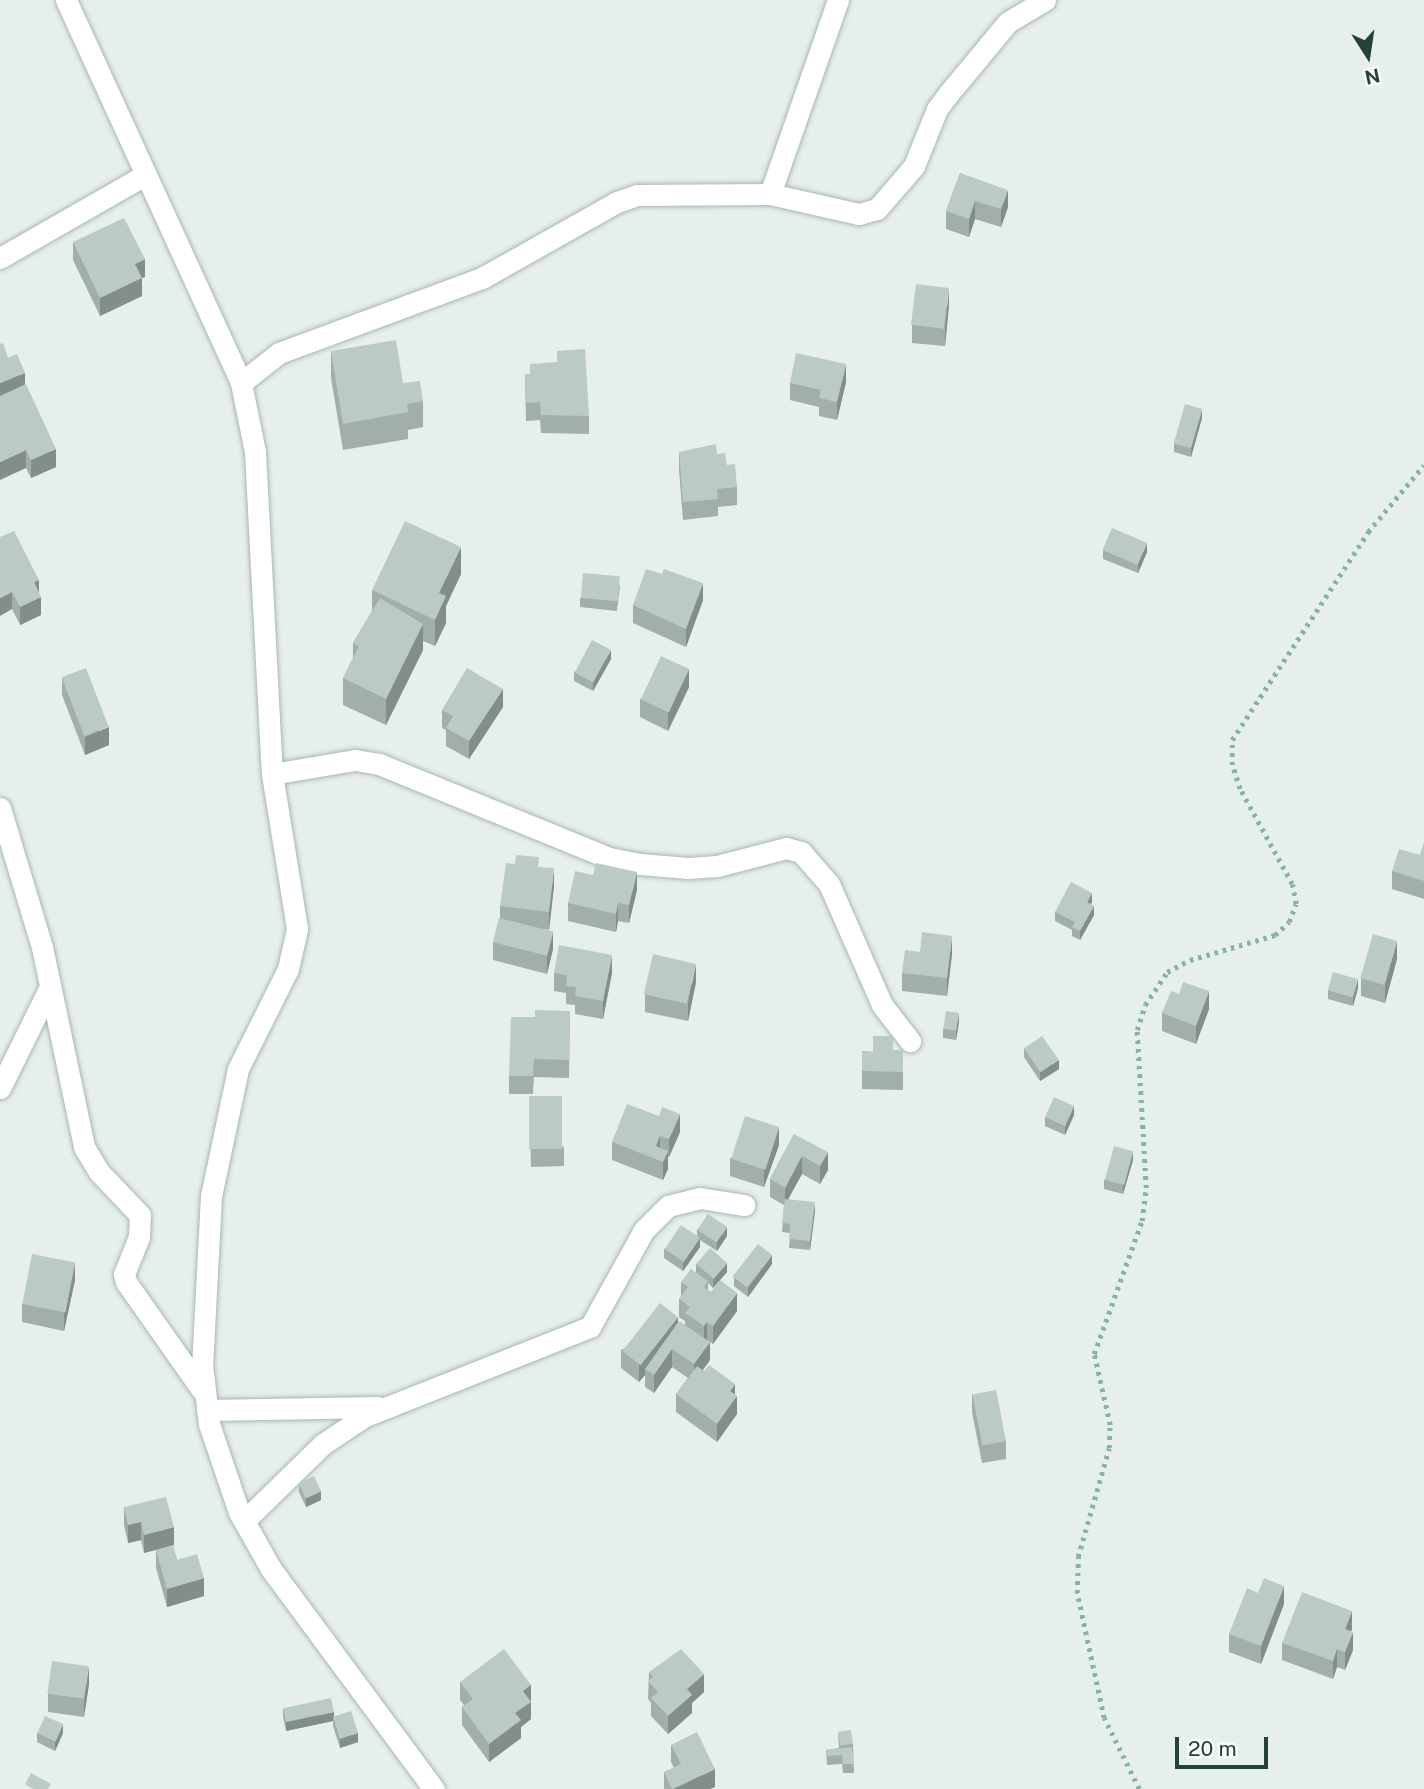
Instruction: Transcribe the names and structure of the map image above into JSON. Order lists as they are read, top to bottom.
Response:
{
  "scale_bar": "20 m",
  "north": "bottom"
}
